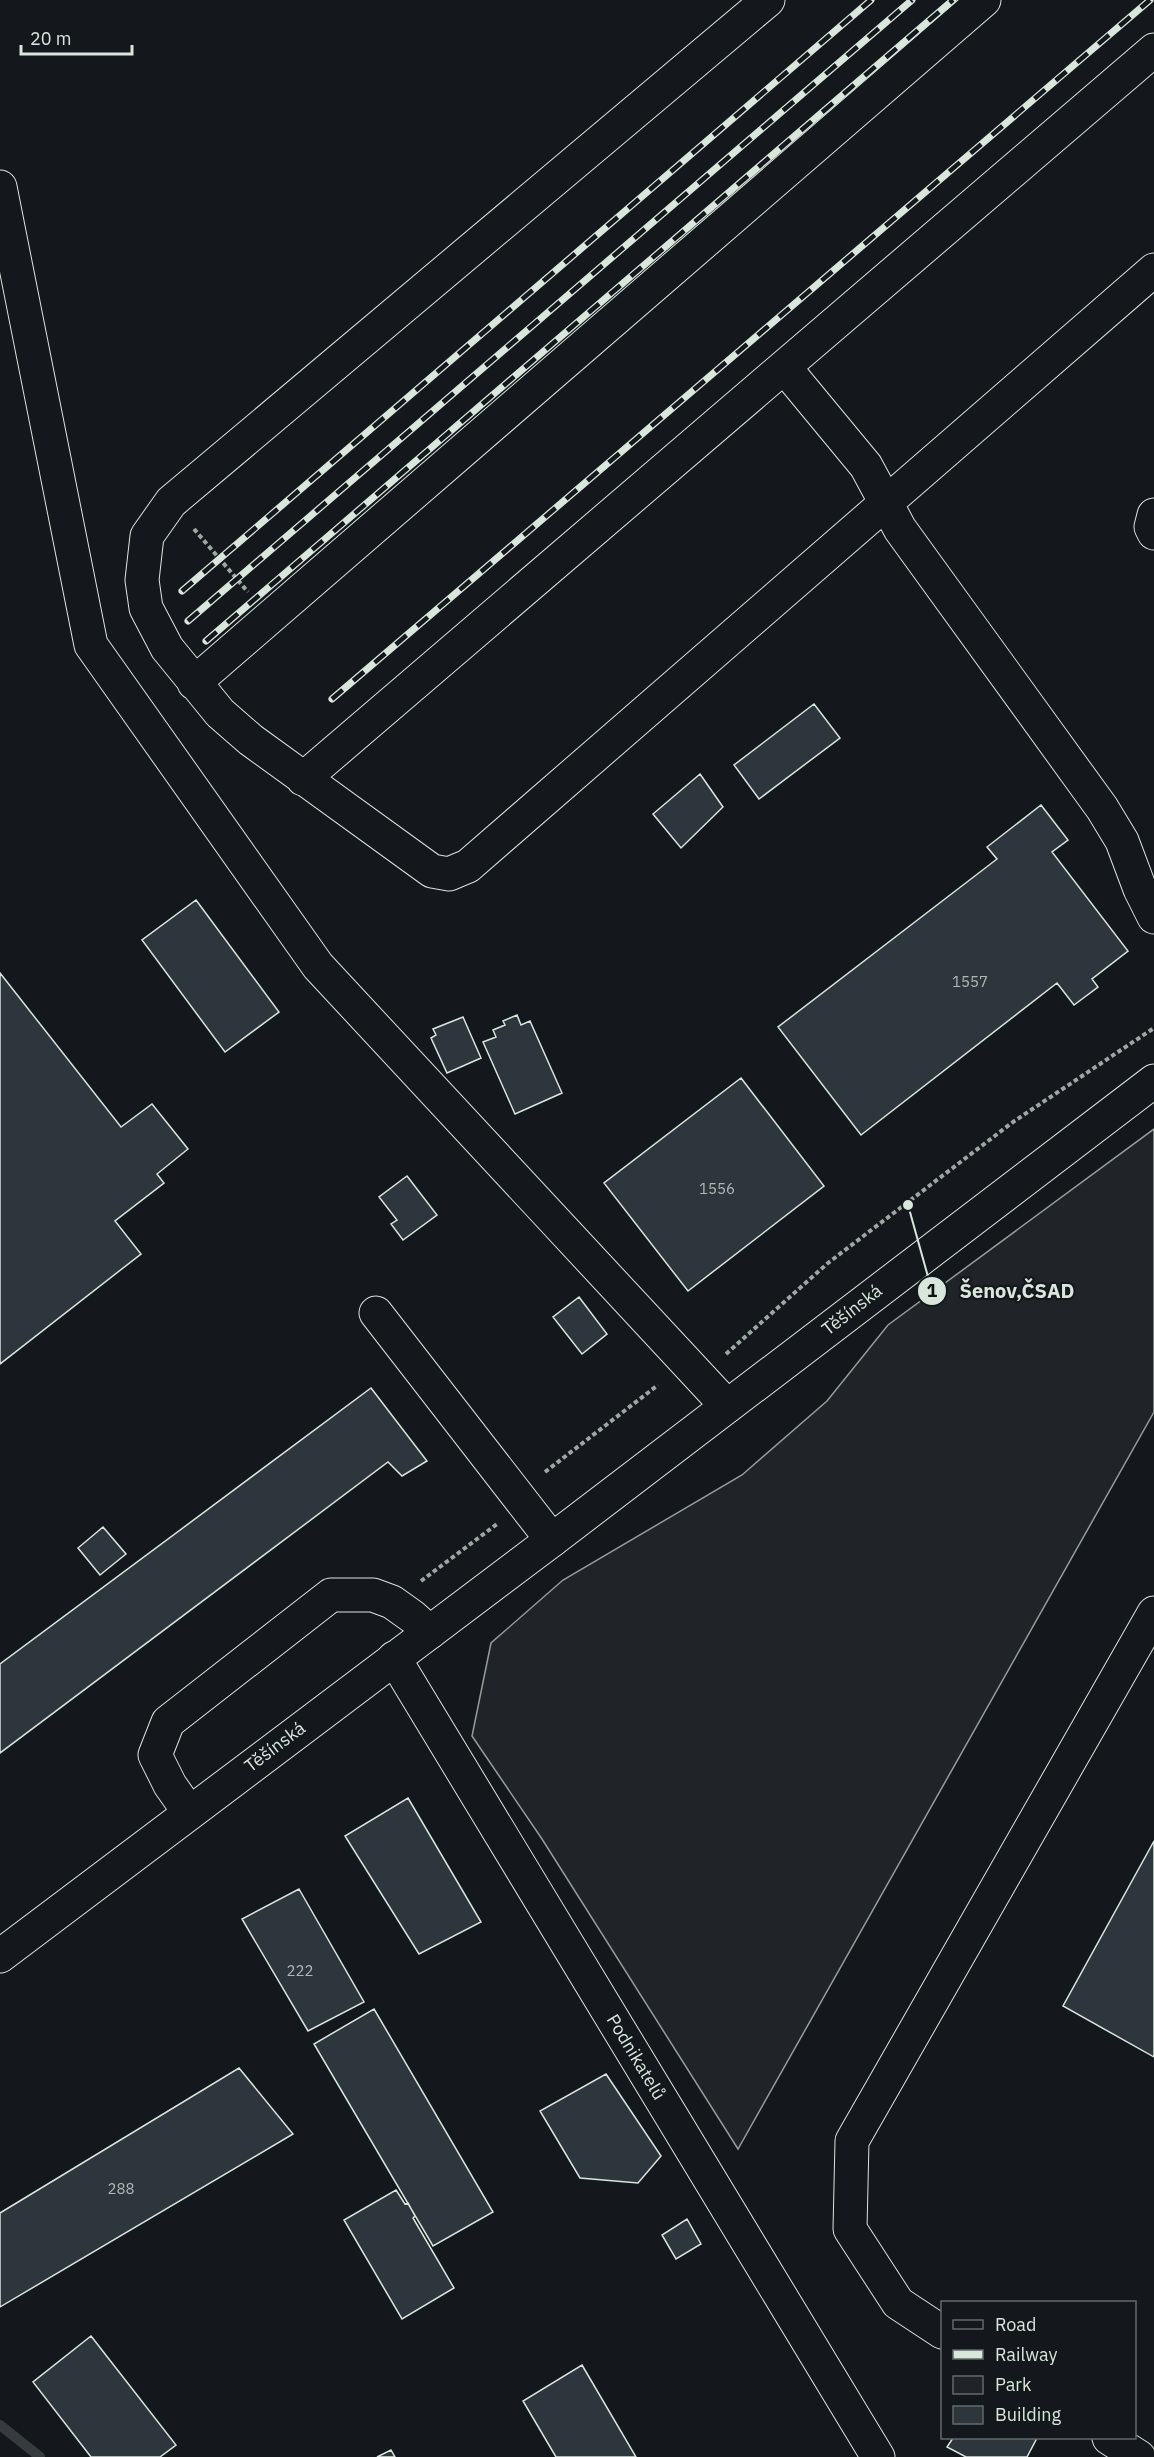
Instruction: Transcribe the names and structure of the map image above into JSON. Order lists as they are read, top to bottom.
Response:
{
  "streets": {
    "street": ["Těšínská", "Podnikatelů"]
  },
  "crossings": [
    ["Těšínská", "Podnikatelů"]
  ],
  "places": ["Šenov,ČSAD"],
  "house_numbers": [
    "1557",
    "1556",
    "222",
    "288"
  ],
  "legend": [
    "Road",
    "Railway",
    "Park",
    "Building"
  ],
  "scale_bar": "20 m"
}
